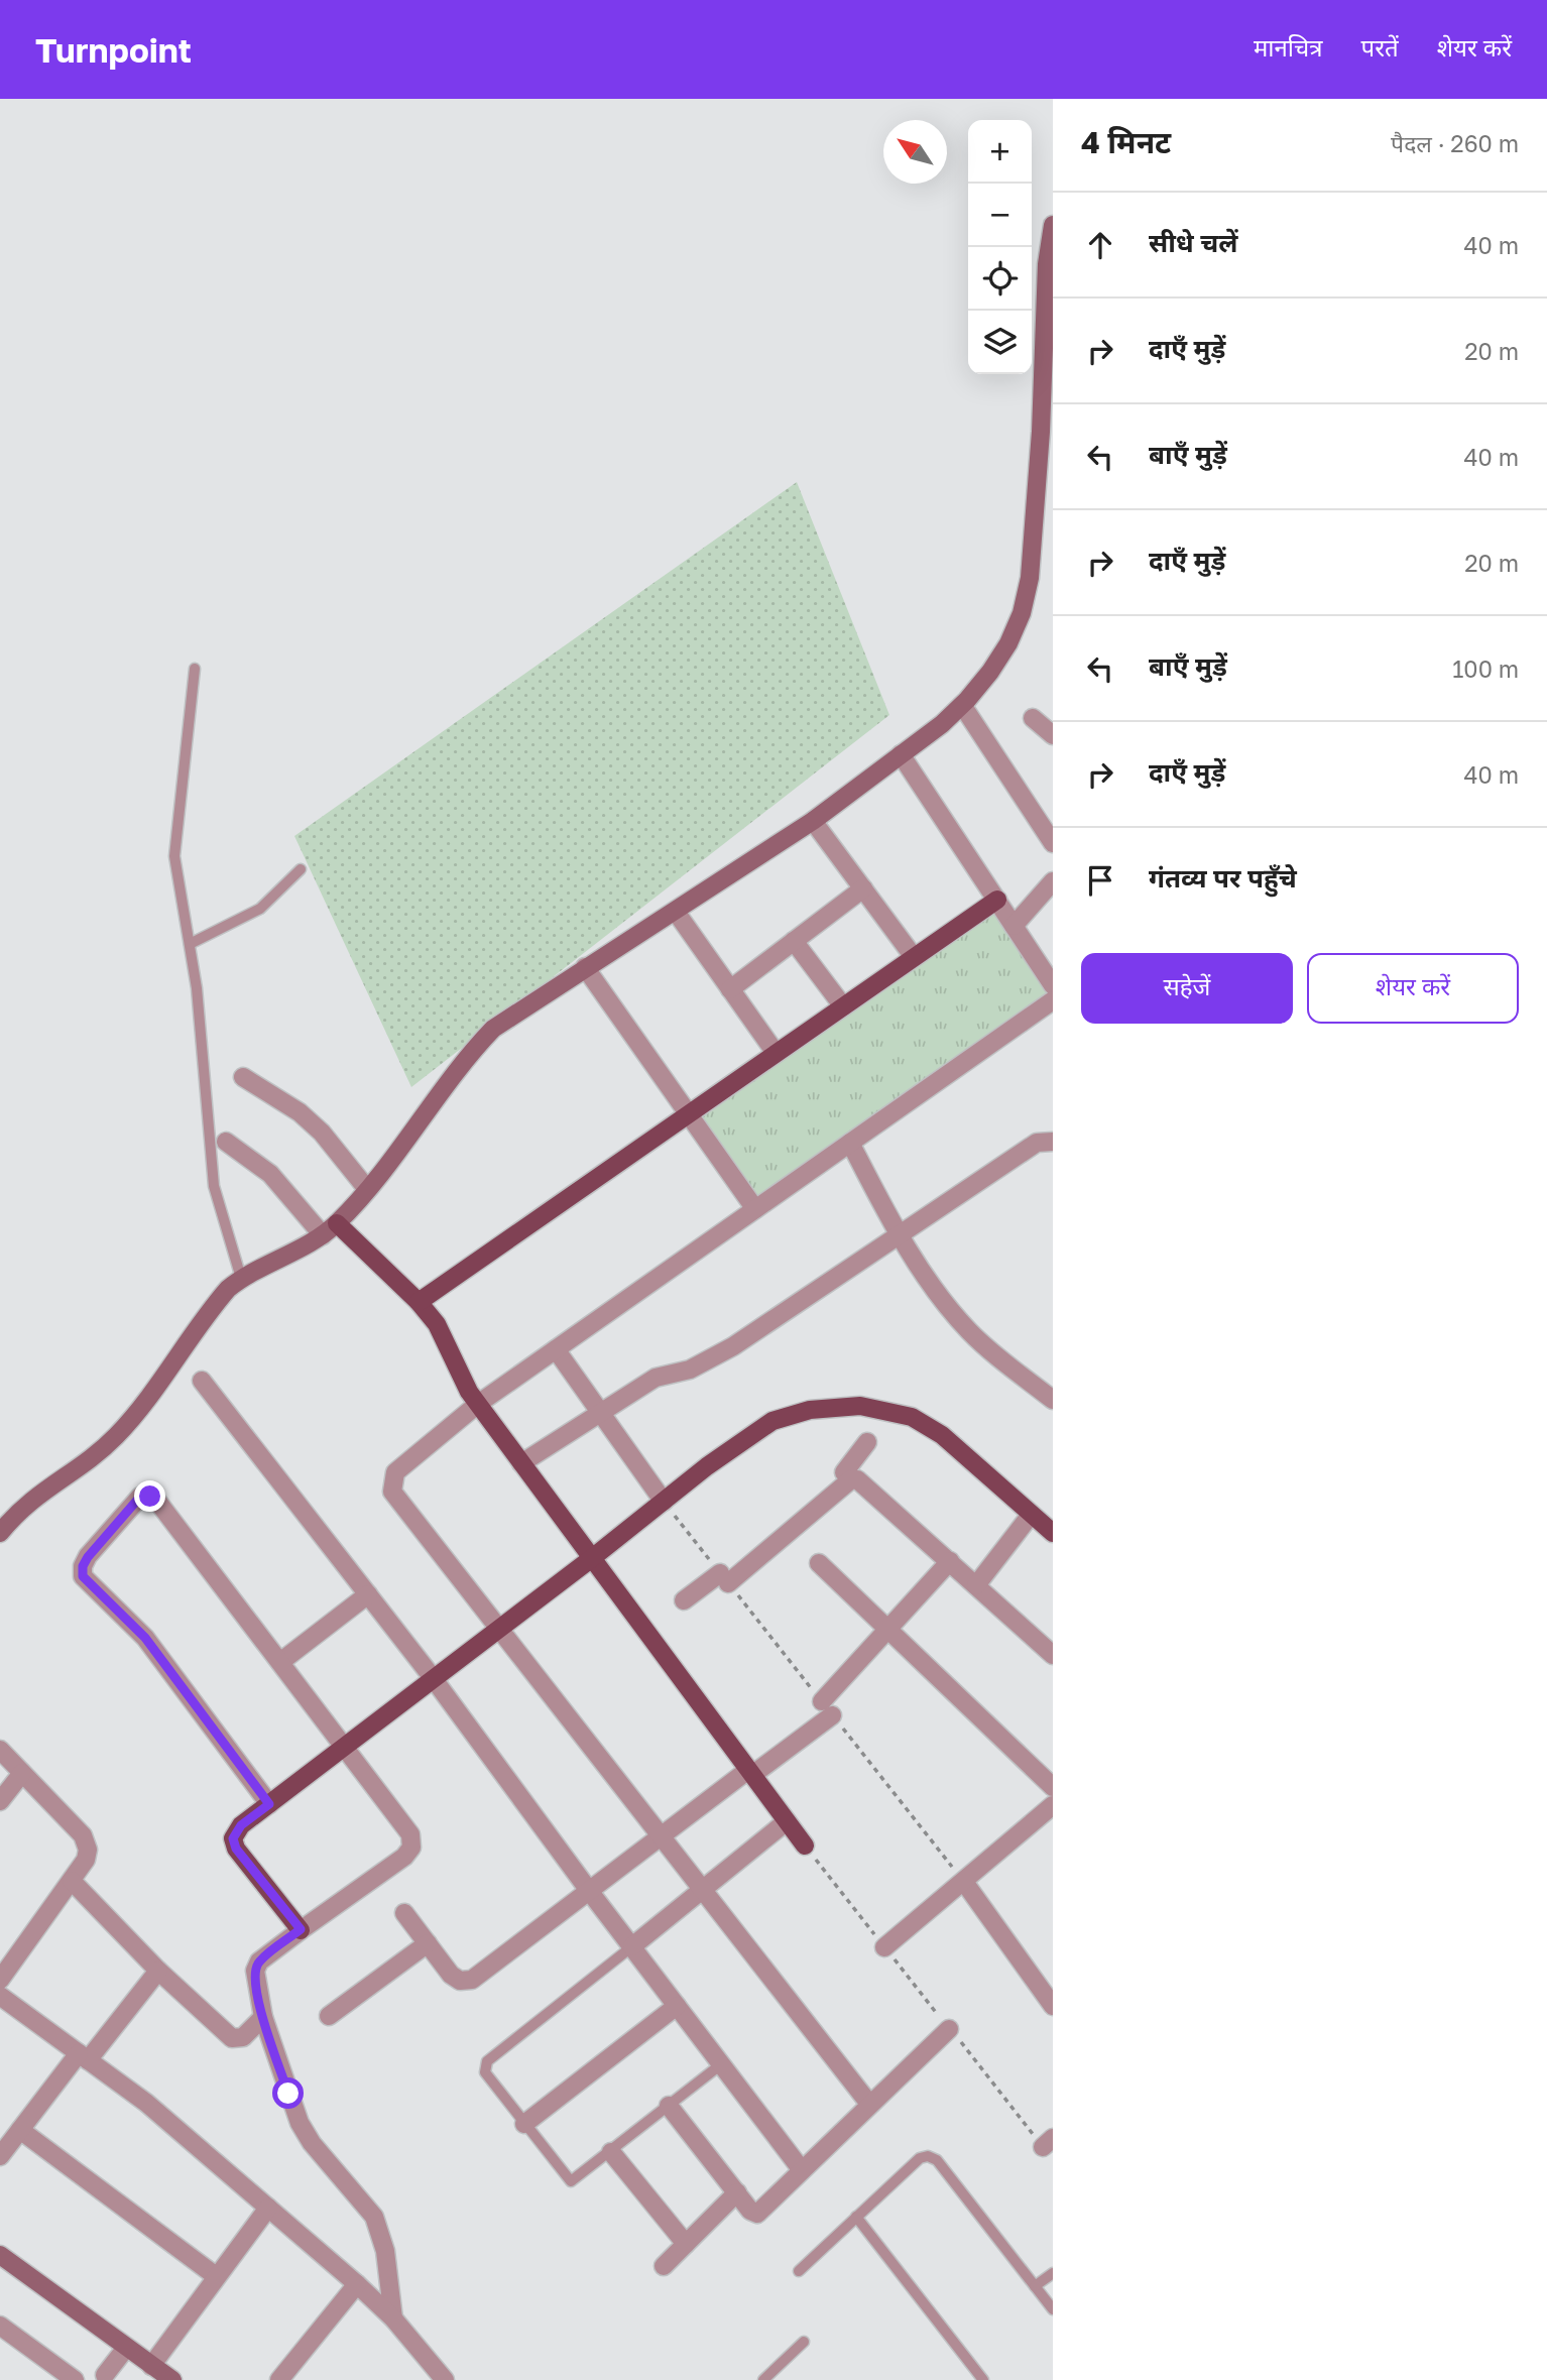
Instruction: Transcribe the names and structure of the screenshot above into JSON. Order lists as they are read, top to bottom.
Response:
{
  "north": "top left",
  "page": {
    "header": "Turnpoint",
    "nav": ["मानचित्र", "परतें", "शेयर करें"],
    "heading": ["4 मिनट", "पैदल · 260 m"],
    "map_buttons": ["+", "−"],
    "list": [
      ["सीधे चलें", "40 m"],
      ["दाएँ मुड़ें", "20 m"],
      ["बाएँ मुड़ें", "40 m"],
      ["दाएँ मुड़ें", "20 m"],
      ["बाएँ मुड़ें", "100 m"],
      ["दाएँ मुड़ें", "40 m"],
      "गंतव्य पर पहुँचे"
    ],
    "buttons": ["सहेजें", "शेयर करें"]
  }
}
